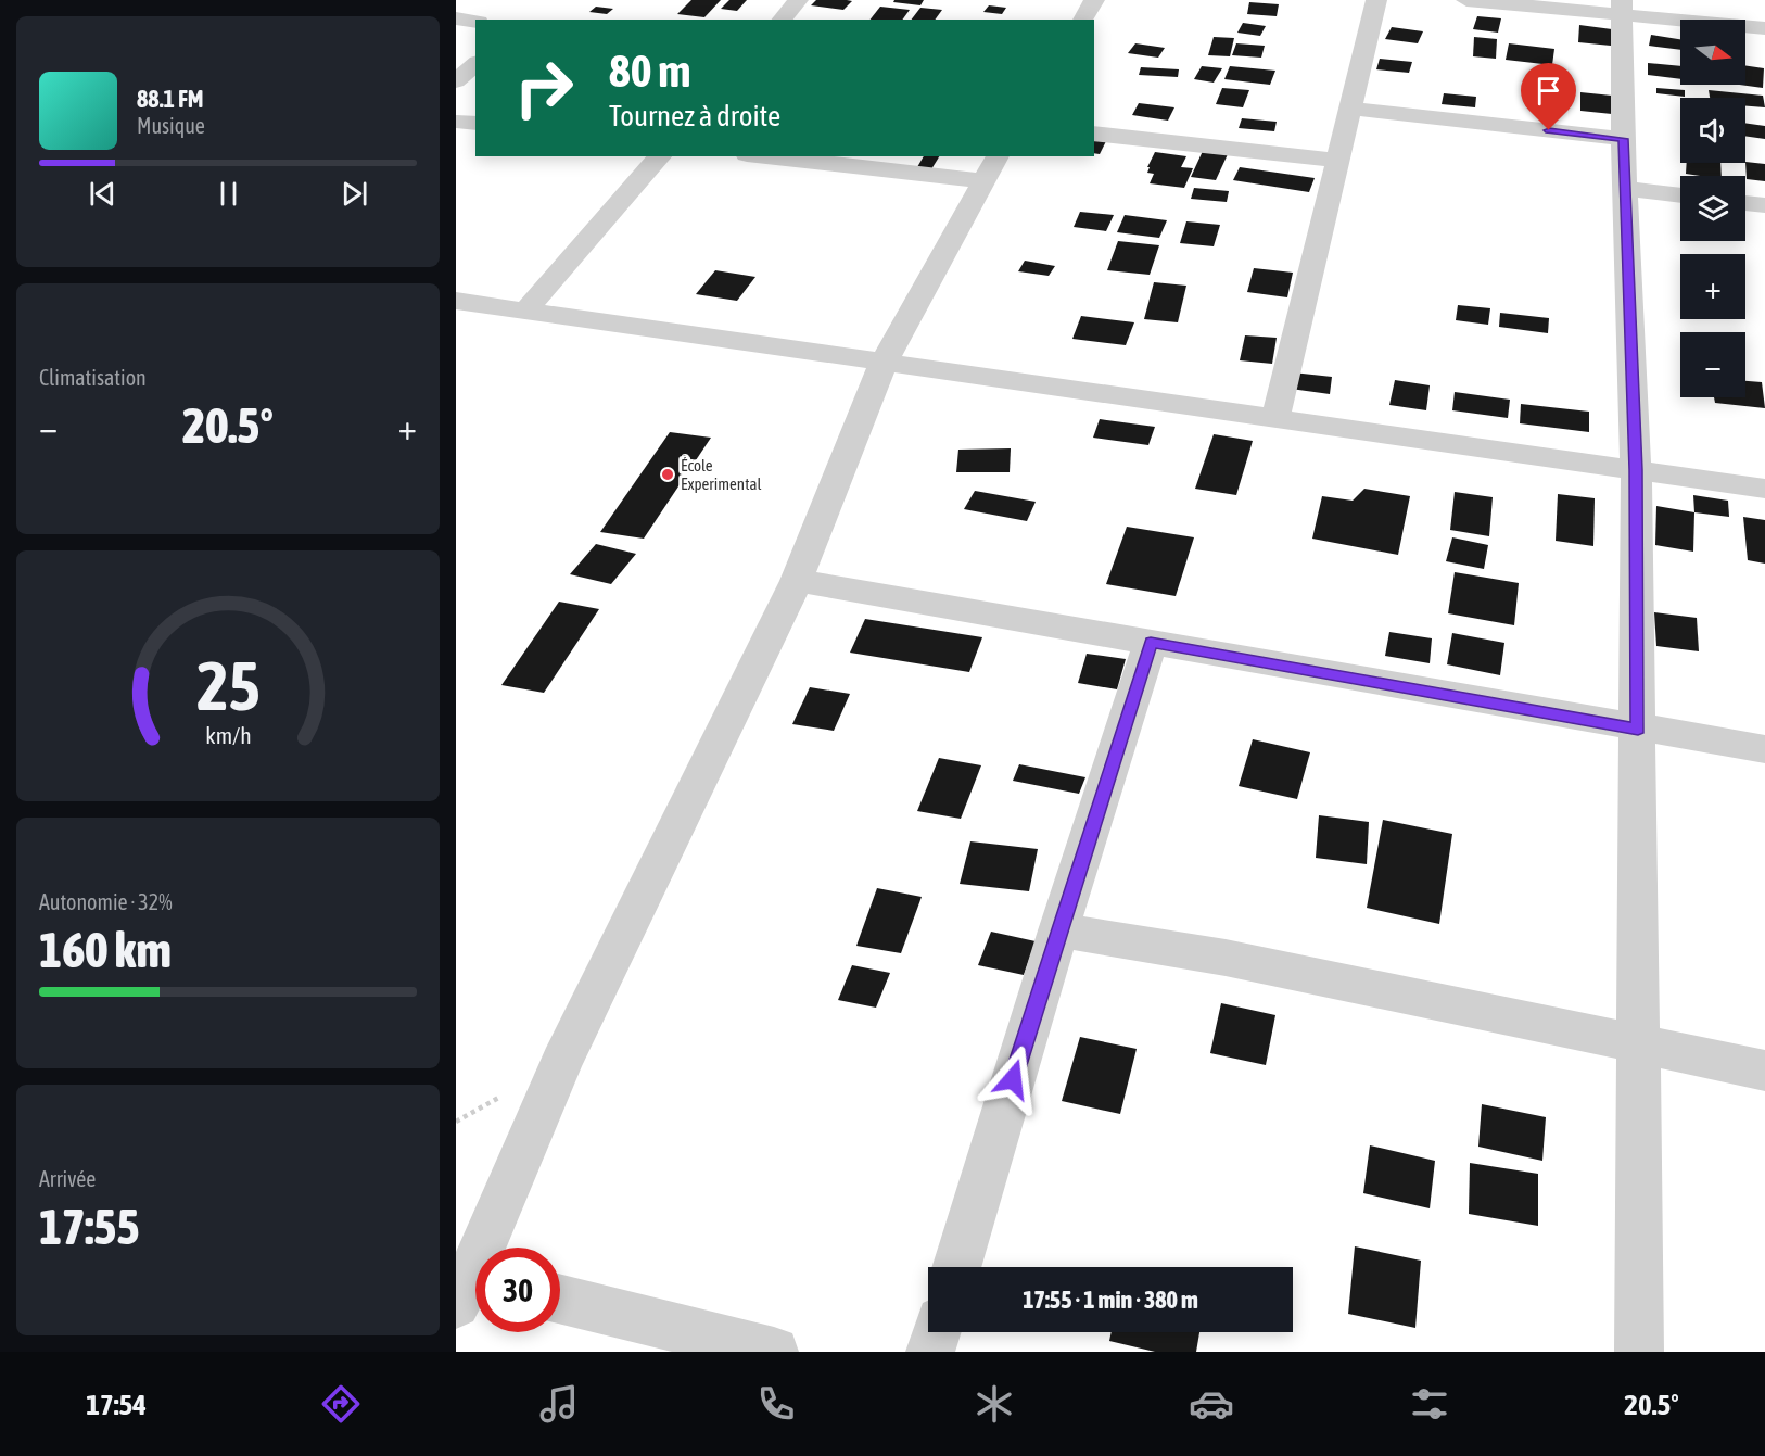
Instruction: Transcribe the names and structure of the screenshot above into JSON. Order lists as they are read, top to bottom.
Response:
{
  "places": ["École Experimental"],
  "north": "right",
  "page": {
    "map_buttons": ["+", "−"],
    "turn": ["80 m", "Tournez à droite"],
    "song": ["88.1 FM", "Musique"],
    "tile": [
      "Climatisation",
      ["Autonomie · 32%", "160 km"],
      ["Arrivée", "17:55"]
    ],
    "heat": ["−", "20.5°", "+"],
    "limit": "30",
    "trip": "17:55 · 1 min · 380 m",
    "tabs": ["17:54", "20.5°"],
    "gauge": ["25", "km/h"]
  }
}
